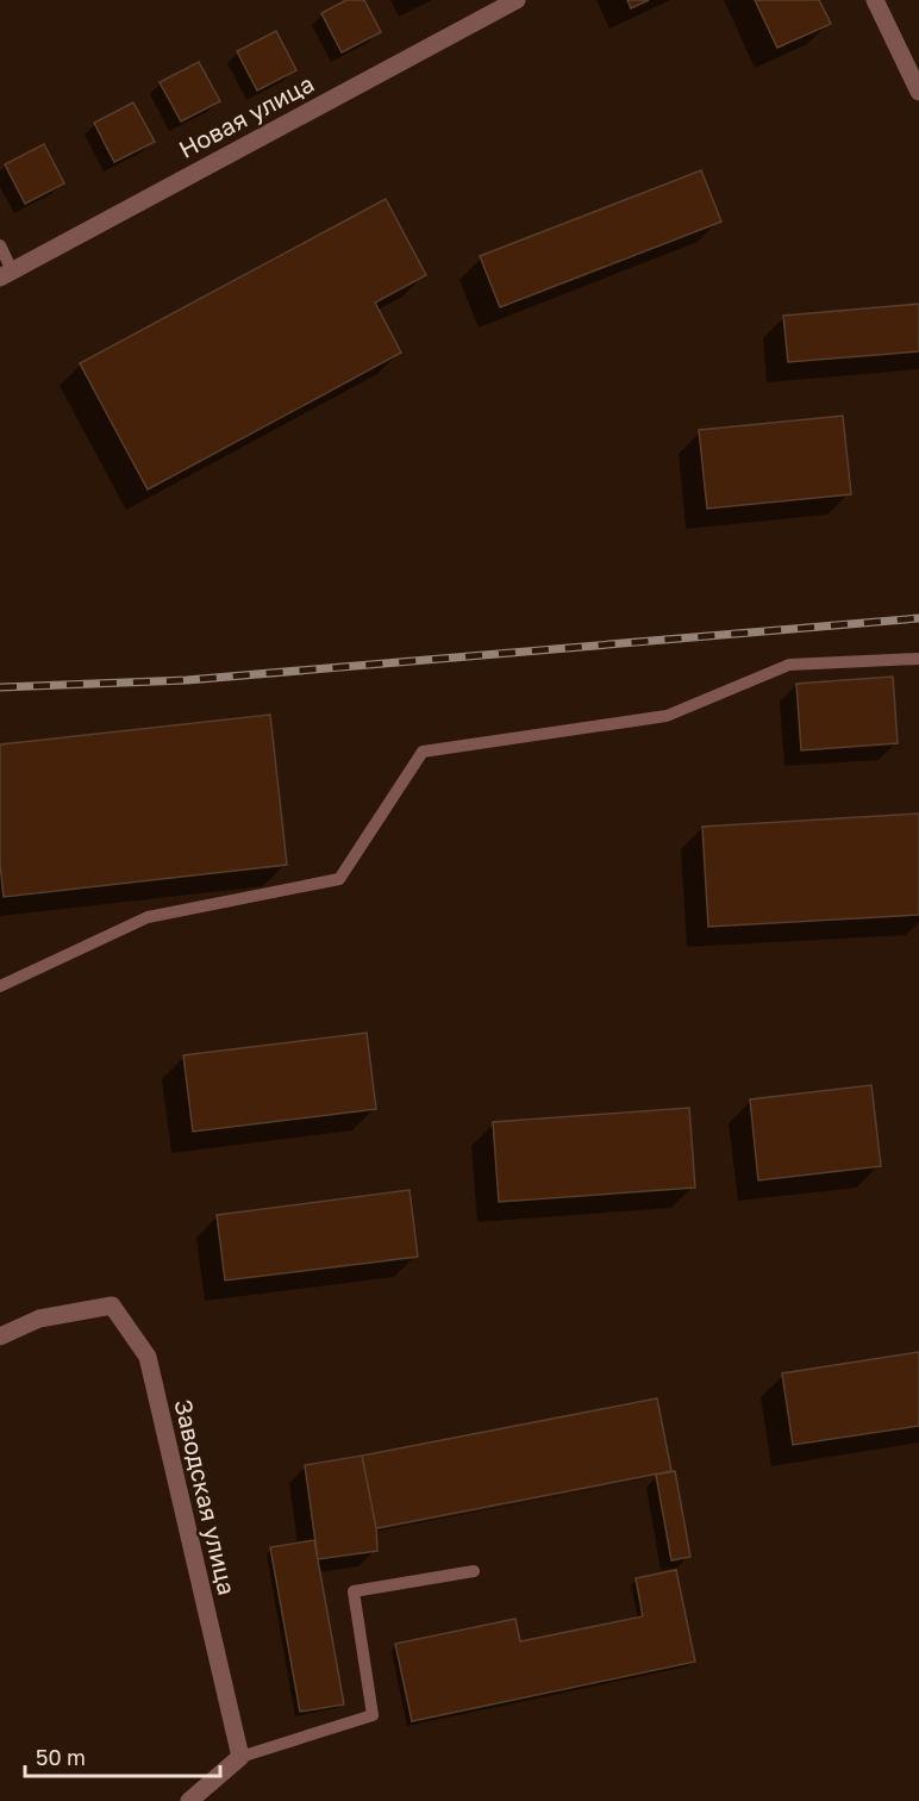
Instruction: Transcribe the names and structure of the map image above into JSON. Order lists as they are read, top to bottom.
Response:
{
  "streets": {
    "street": ["Новая улица", "Заводская улица"]
  },
  "scale_bar": "50 m"
}
